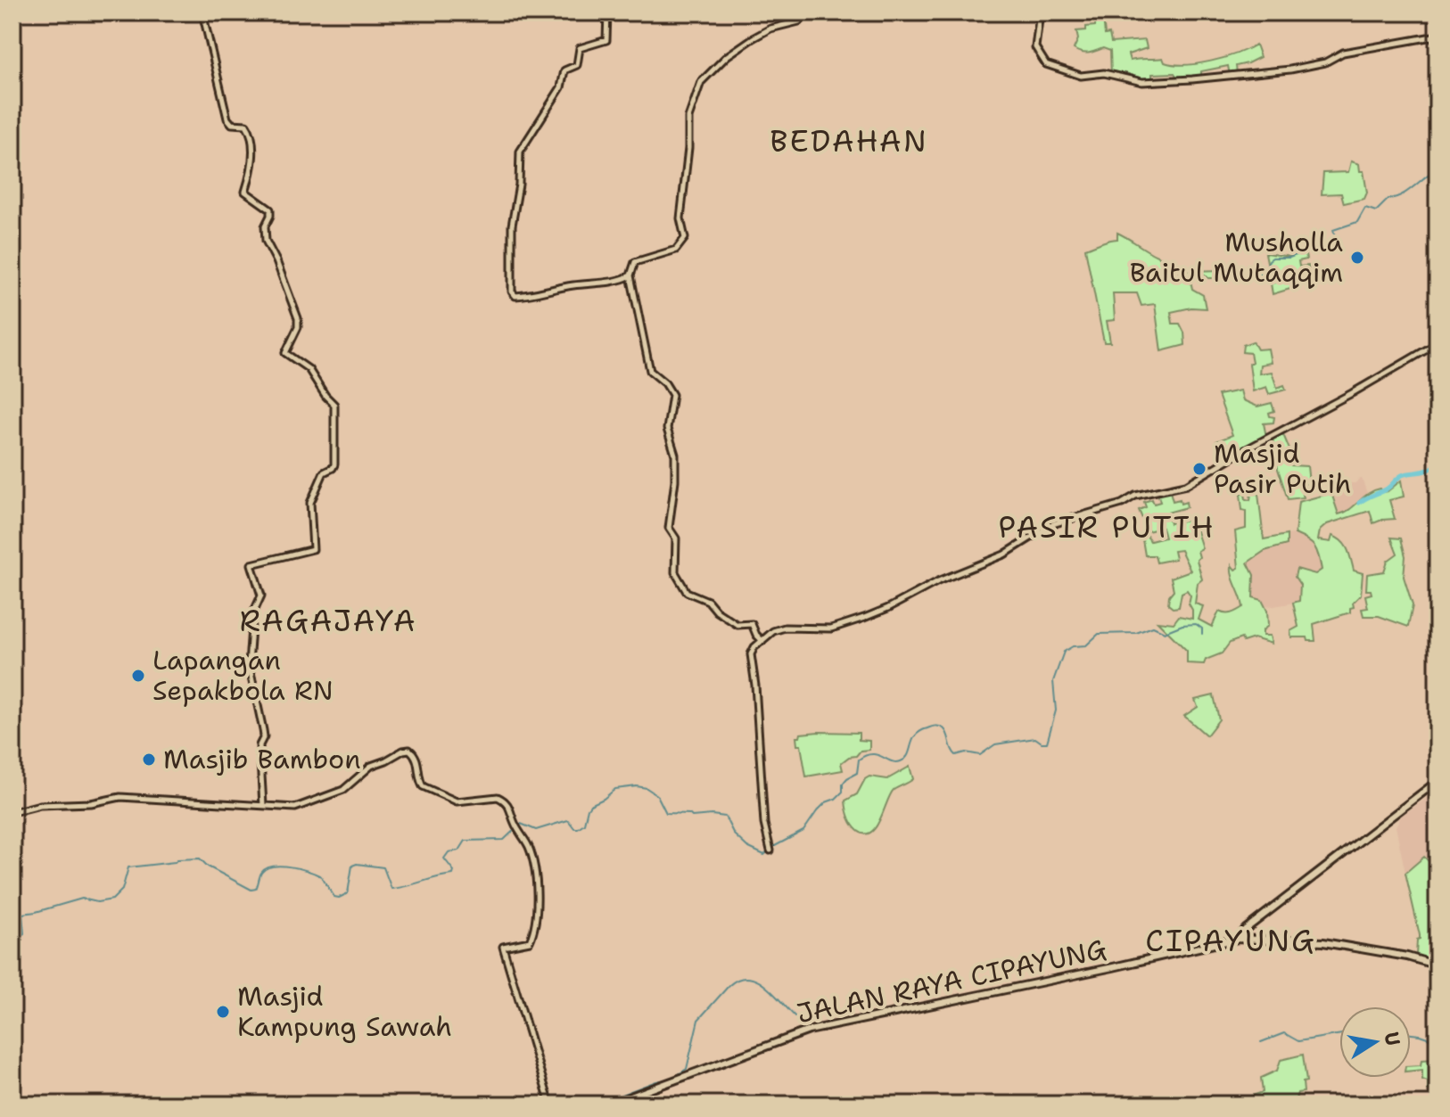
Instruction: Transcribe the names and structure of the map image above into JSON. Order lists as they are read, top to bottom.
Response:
{
  "streets": {
    "main road": ["JALAN RAYA CIPAYUNG"]
  },
  "districts": [
    "BEDAHAN",
    "PASIR PUTIH",
    "RAGAJAYA",
    "CIPAYUNG"
  ],
  "places": [
    "Musholla Baitul Mutaqqim",
    "Masjid Pasir Putih",
    "Lapangan Sepakbola RN",
    "Masjib Bambon",
    "Masjid Kampung Sawah"
  ],
  "north": "right"
}
